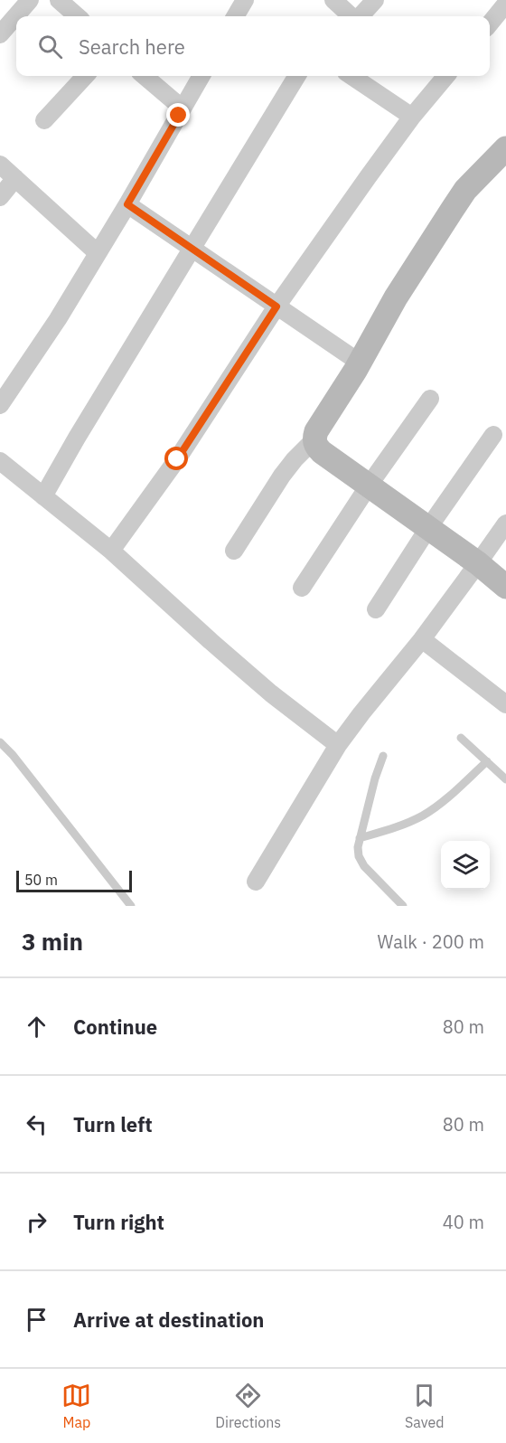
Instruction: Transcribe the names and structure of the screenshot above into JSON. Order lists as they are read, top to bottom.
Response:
{
  "scale_bar": "50 m",
  "page": {
    "search": "Search here",
    "scale": "50 m",
    "heading": ["3 min", "Walk · 200 m"],
    "list": [
      ["Continue", "80 m"],
      ["Turn left", "80 m"],
      ["Turn right", "40 m"],
      "Arrive at destination"
    ],
    "nav": ["Map", "Directions", "Saved"]
  }
}
